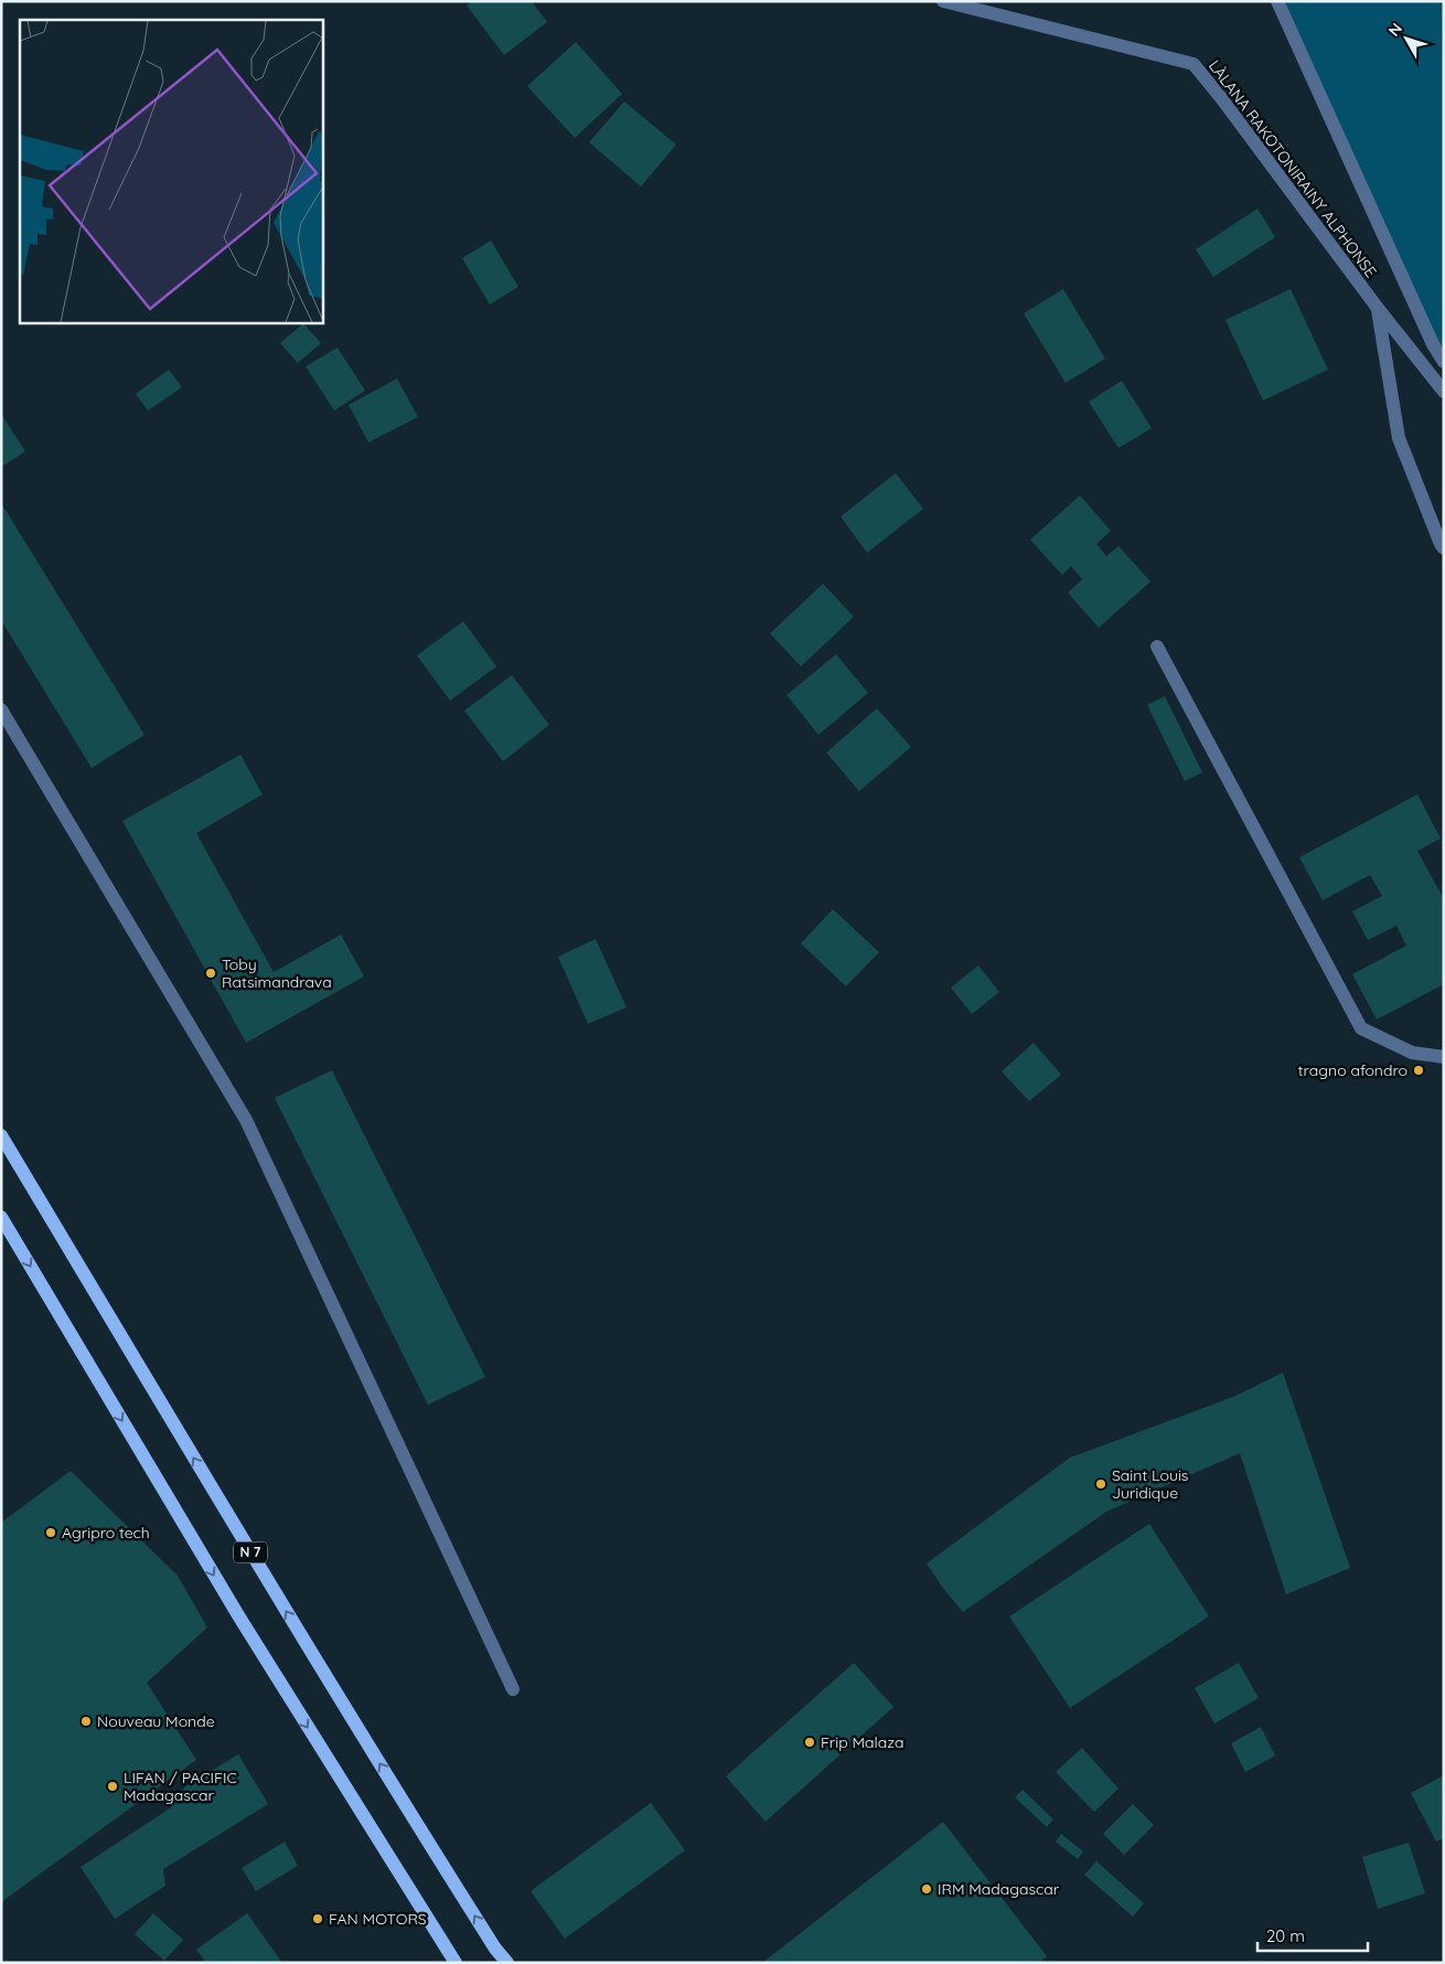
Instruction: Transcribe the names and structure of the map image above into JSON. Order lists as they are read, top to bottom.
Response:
{
  "streets": {
    "main road": ["N 7"],
    "street": ["LÀLANA RAKOTONIRAINY ALPHONSE"]
  },
  "places": [
    "Toby Ratsimandrava",
    "tragno afondro",
    "Saint Louis Juridique",
    "Agripro tech",
    "Nouveau Monde",
    "Frip Malaza",
    "LIFAN / PACIFIC Madagascar",
    "IRM Madagascar",
    "FAN MOTORS"
  ],
  "scale_bar": "20 m",
  "north": "top left"
}
